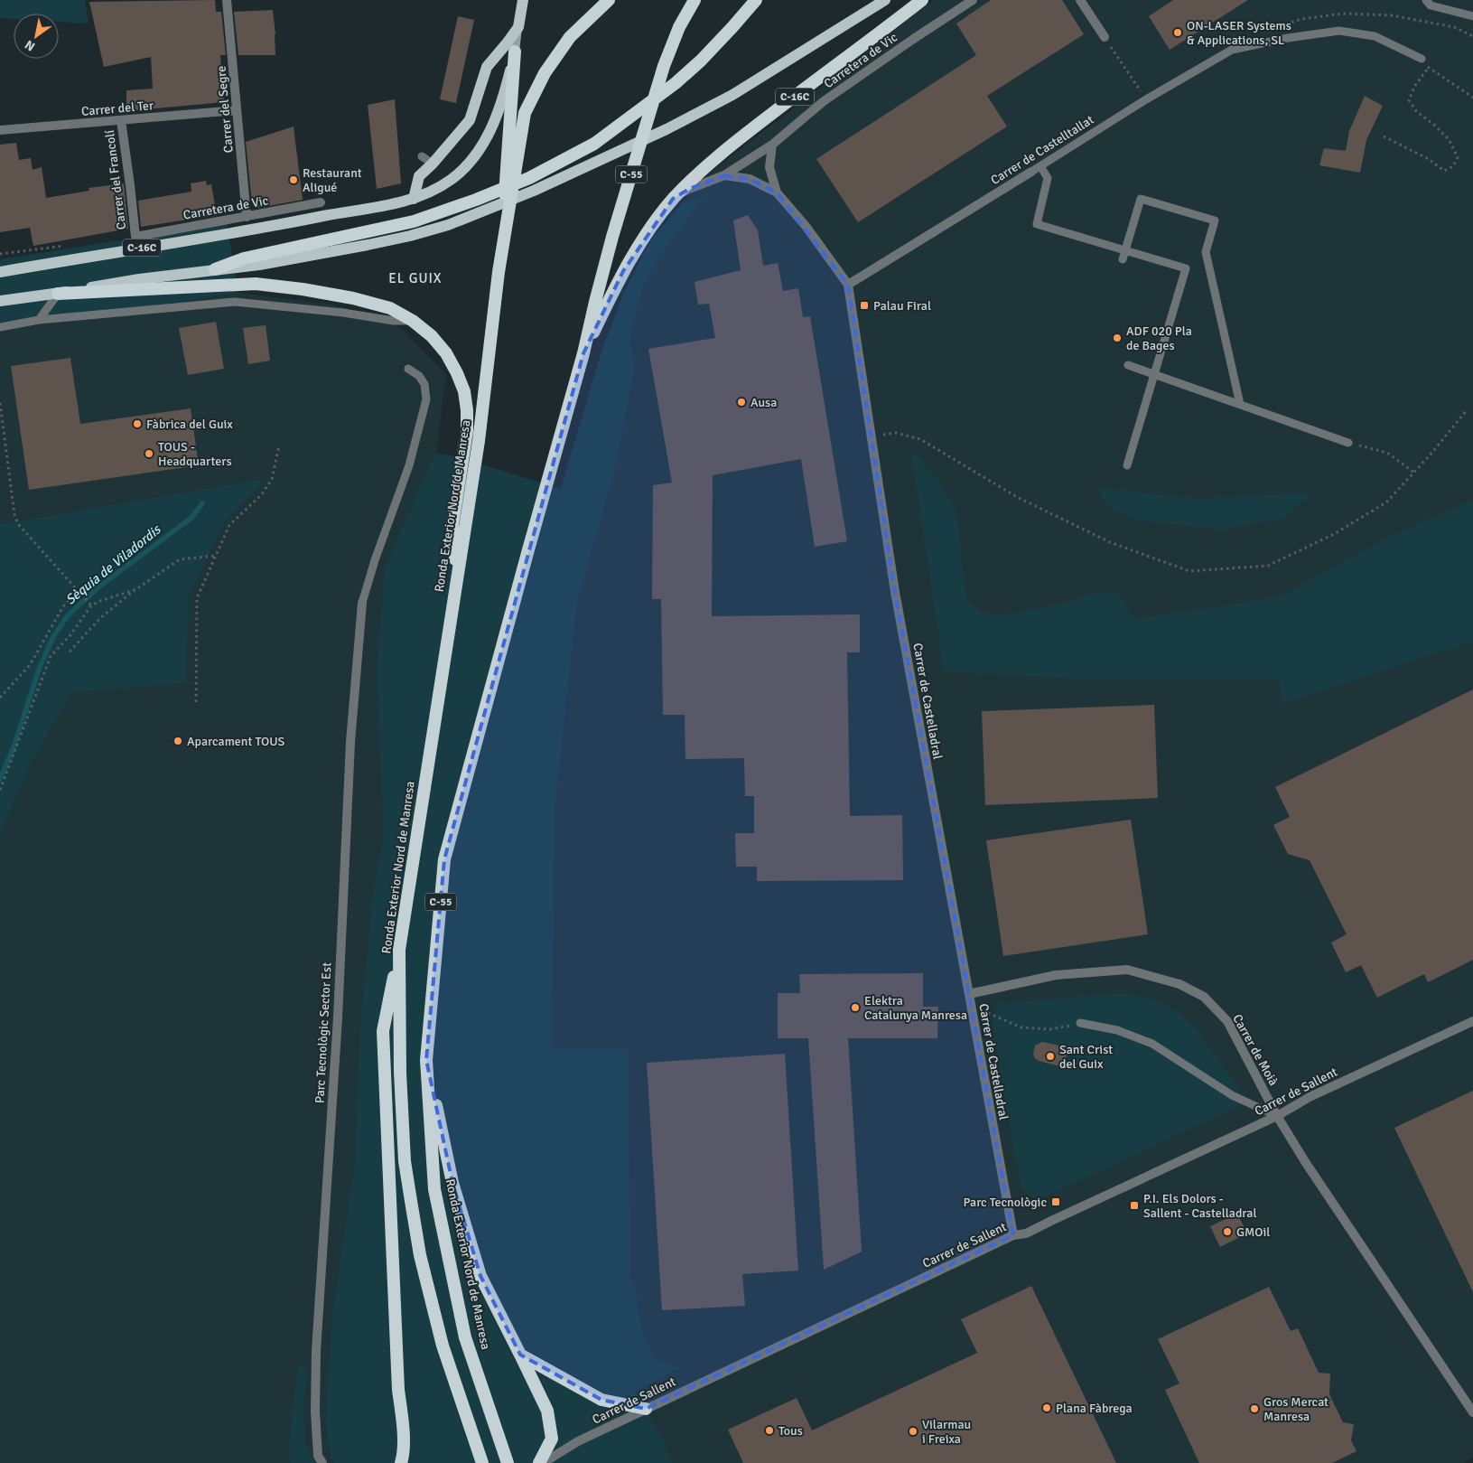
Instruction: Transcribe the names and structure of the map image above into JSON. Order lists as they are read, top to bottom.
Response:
{
  "streets": {
    "highway": ["C-16C", "C-55", "Ronda Exterior Nord de Manresa"],
    "street": [
      "Carretera de Vic",
      "Carrer del Ter",
      "Carrer del Segre",
      "Carrer de Castelltallat",
      "Carrer del Francolí",
      "Carrer de Castelladral",
      "Parc Tecnològic Sector Est",
      "Carrer de Moià",
      "Carrer de Sallent"
    ]
  },
  "crossings": [
    ["Carretera de Vic", "C-16C"],
    ["Carretera de Vic", "Carrer del Segre"],
    ["Carretera de Vic", "Carrer del Francolí"],
    ["Carretera de Vic", "Carrer de Castelladral"],
    ["C-16C", "C-55"],
    ["C-16C", "Ronda Exterior Nord de Manresa"],
    ["Carrer del Ter", "Carrer del Segre"],
    ["Carrer del Ter", "Carrer del Francolí"],
    ["Carrer de Castelltallat", "Carrer de Castelladral"],
    ["C-55", "Ronda Exterior Nord de Manresa"],
    ["Carrer de Castelladral", "Carrer de Moià"],
    ["Carrer de Castelladral", "Carrer de Sallent"],
    ["Carrer de Moià", "Carrer de Sallent"]
  ],
  "districts": ["EL GUIX"],
  "water": ["Sèquia de Viladordis"],
  "places": {
    "other": [
      "ON-LASER Systems & Applications, SL",
      "Restaurant Aligué",
      "ADF 020 Pla de Bages",
      "Ausa",
      "Fàbrica del Guix",
      "TOUS - Headquarters",
      "Aparcament TOUS",
      "Elektra Catalunya Manresa",
      "Sant Crist del Guix",
      "GMOil",
      "Plana Fàbrega",
      "Gros Mercat Manresa",
      "Tous",
      "Vilarmau i Freixa"
    ],
    "transit": ["Palau Firal", "Parc Tecnològic", "P.I. Els Dolors - Sallent - Castelladral"]
  },
  "north": "bottom left"
}
